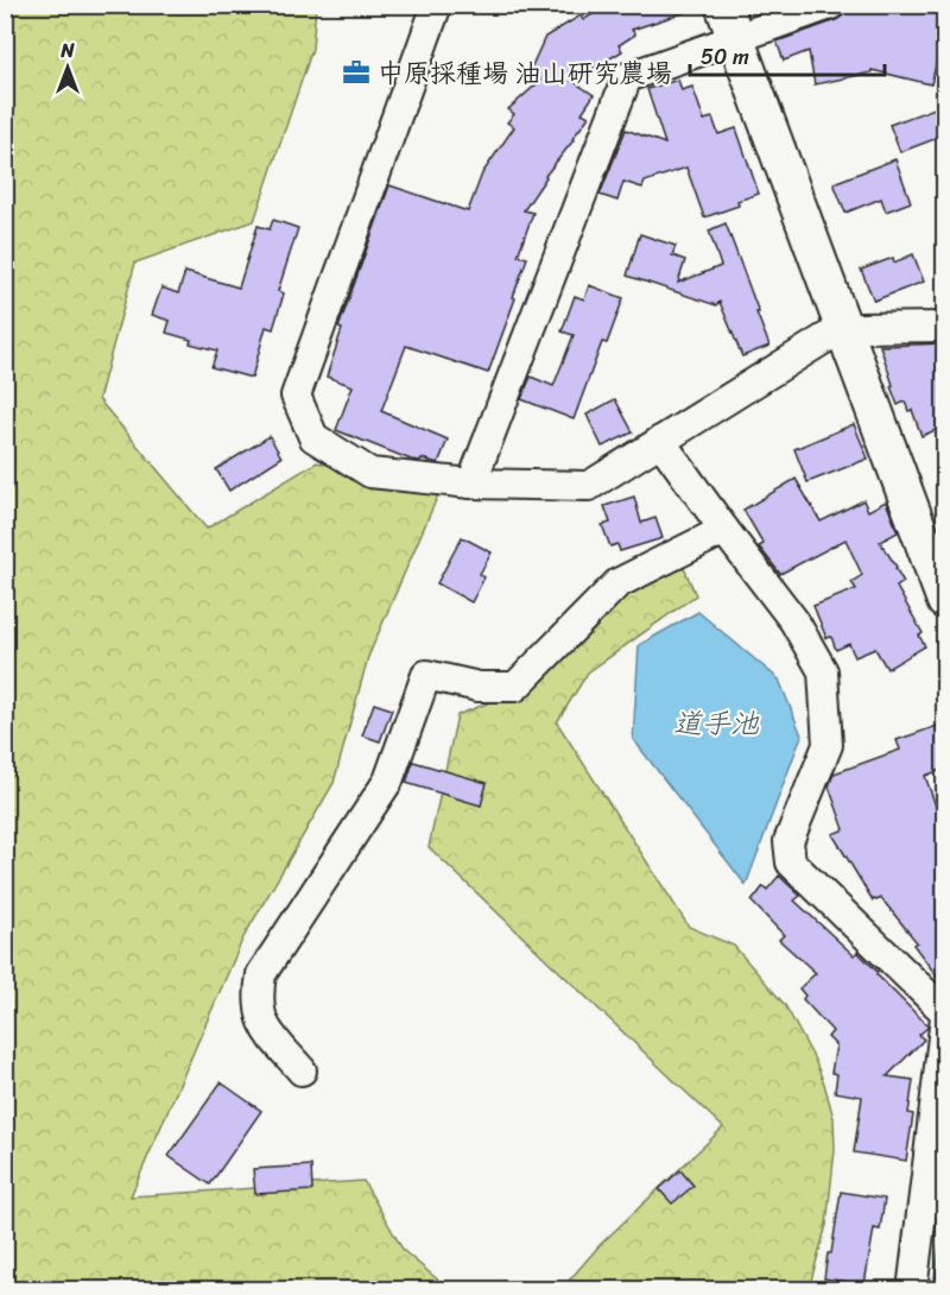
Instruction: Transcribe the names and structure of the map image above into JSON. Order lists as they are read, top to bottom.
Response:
{
  "water": ["道手池"],
  "places": {
    "office": ["中原採種場 油山研究農場"]
  },
  "scale_bar": "50 m",
  "north": "top"
}
